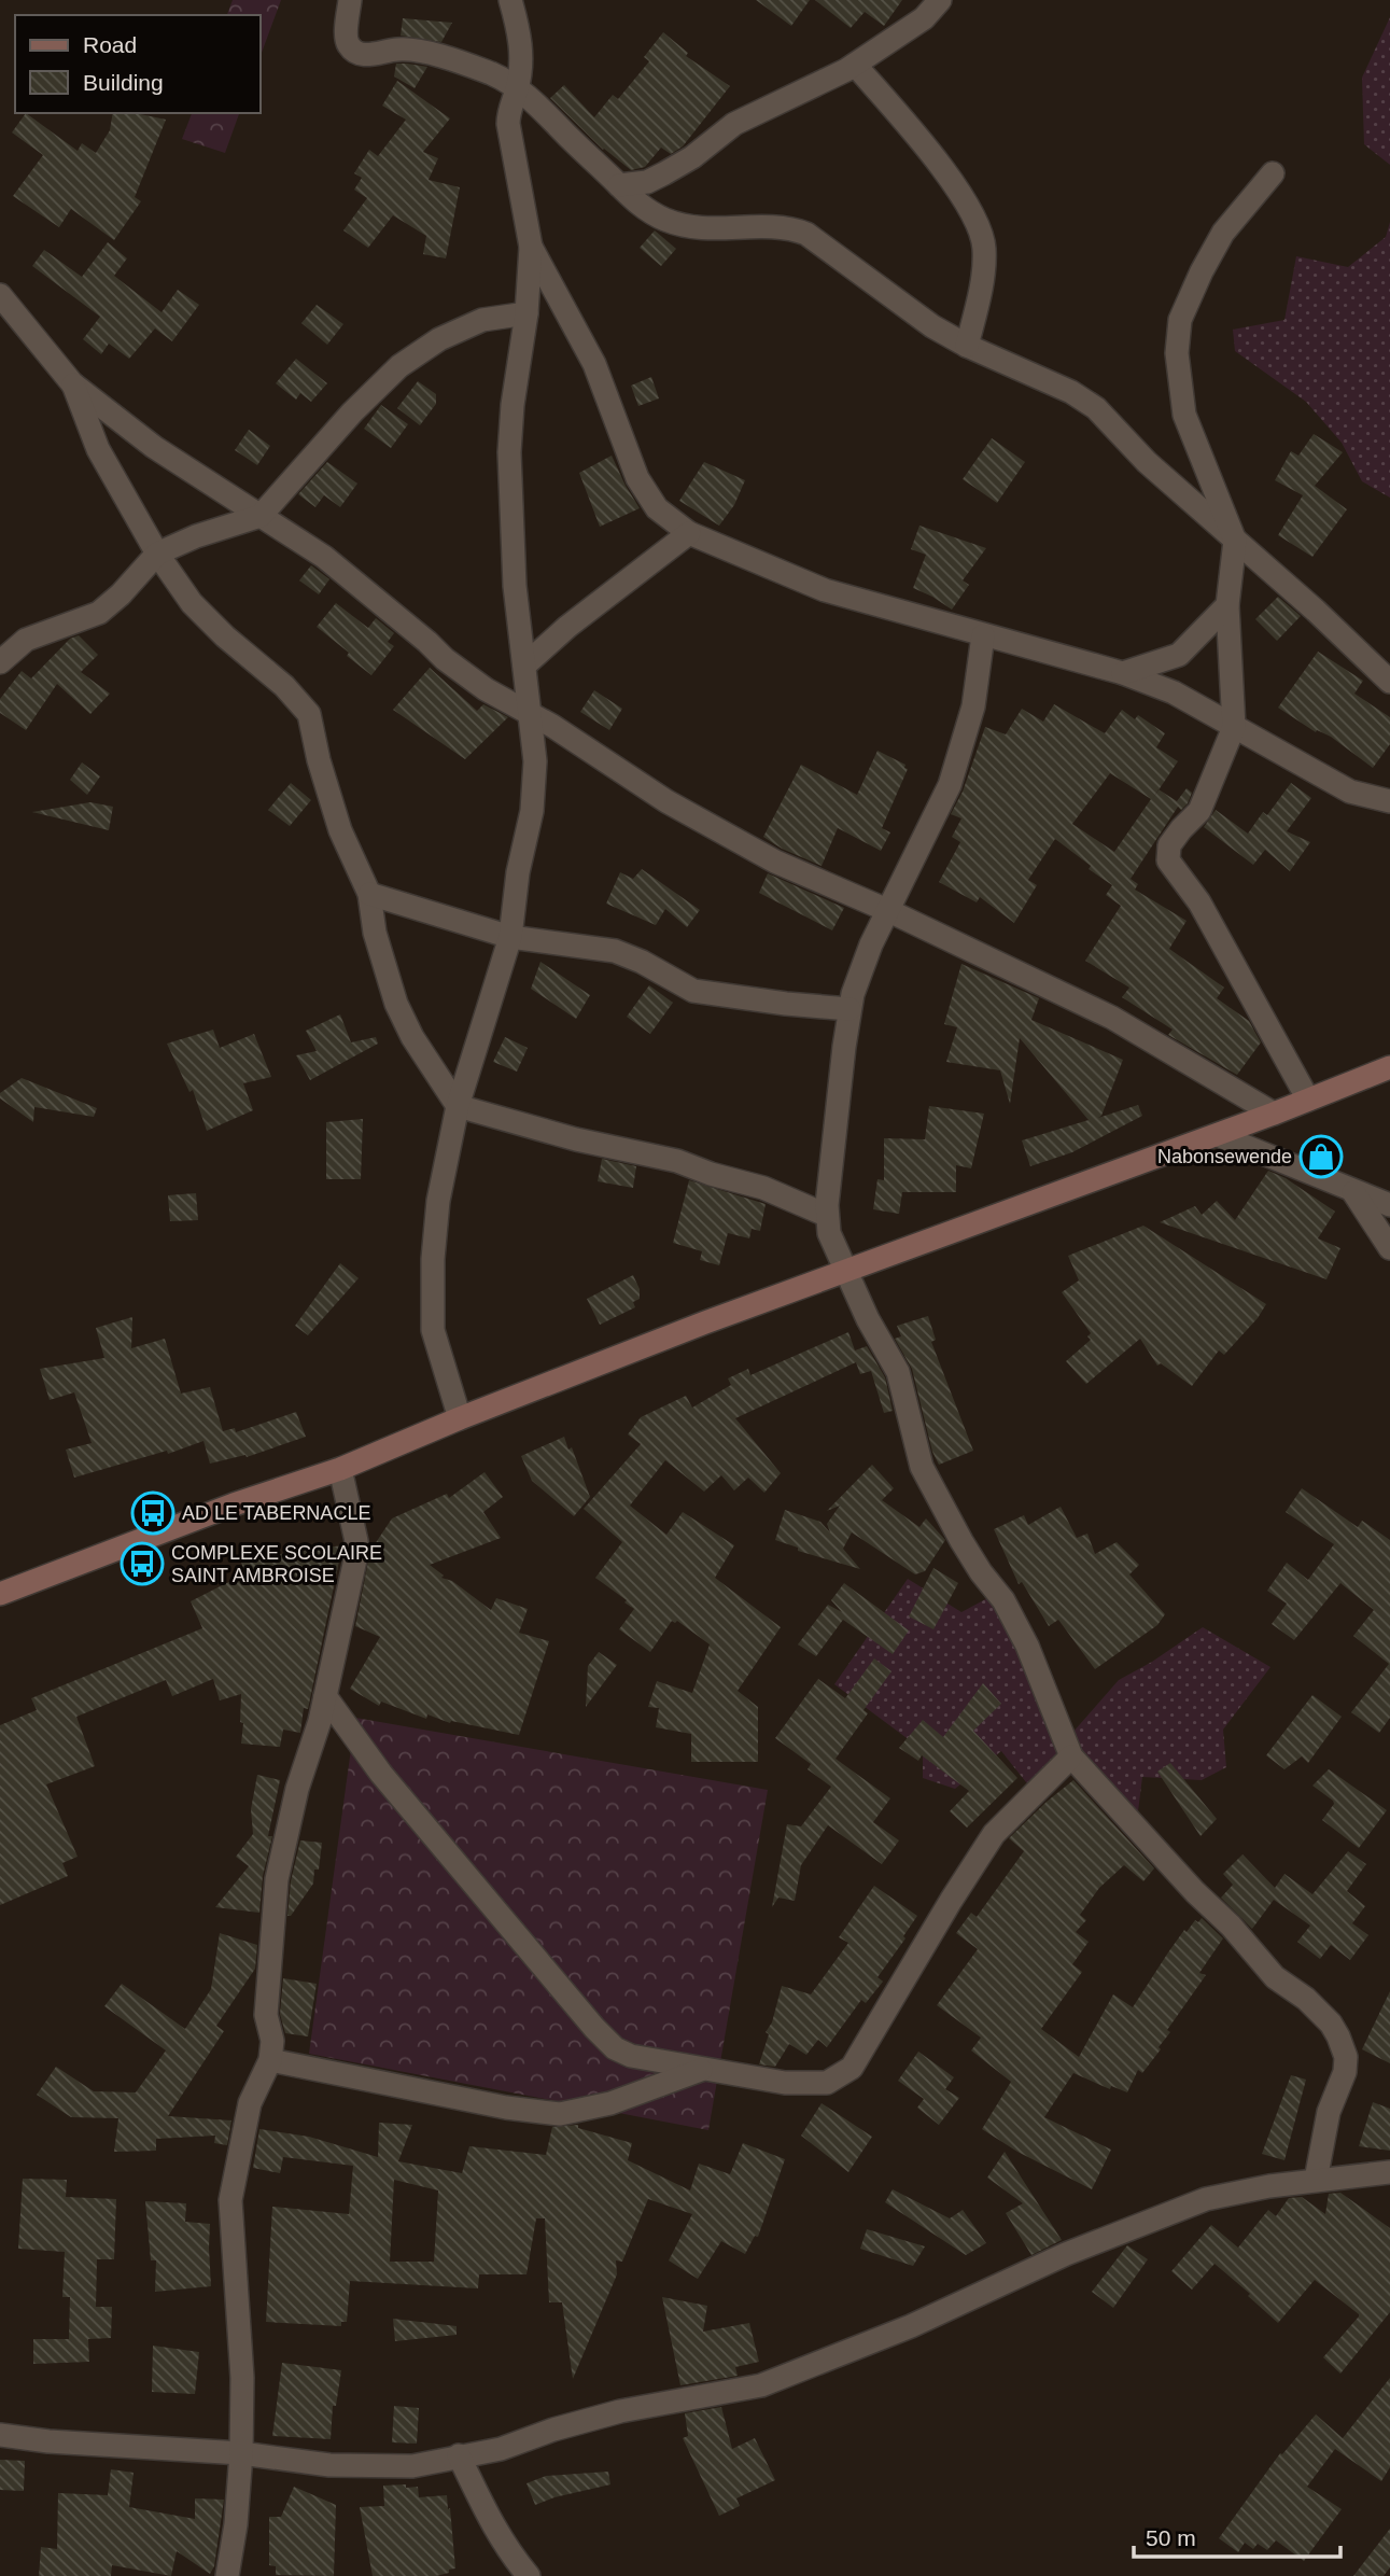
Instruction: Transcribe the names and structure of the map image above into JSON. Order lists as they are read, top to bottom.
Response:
{
  "places": {
    "shop": ["Nabonsewende"],
    "bus stop": ["AD LE TABERNACLE", "COMPLEXE SCOLAIRE SAINT AMBROISE"]
  },
  "legend": ["Road", "Building"],
  "scale_bar": "50 m"
}
